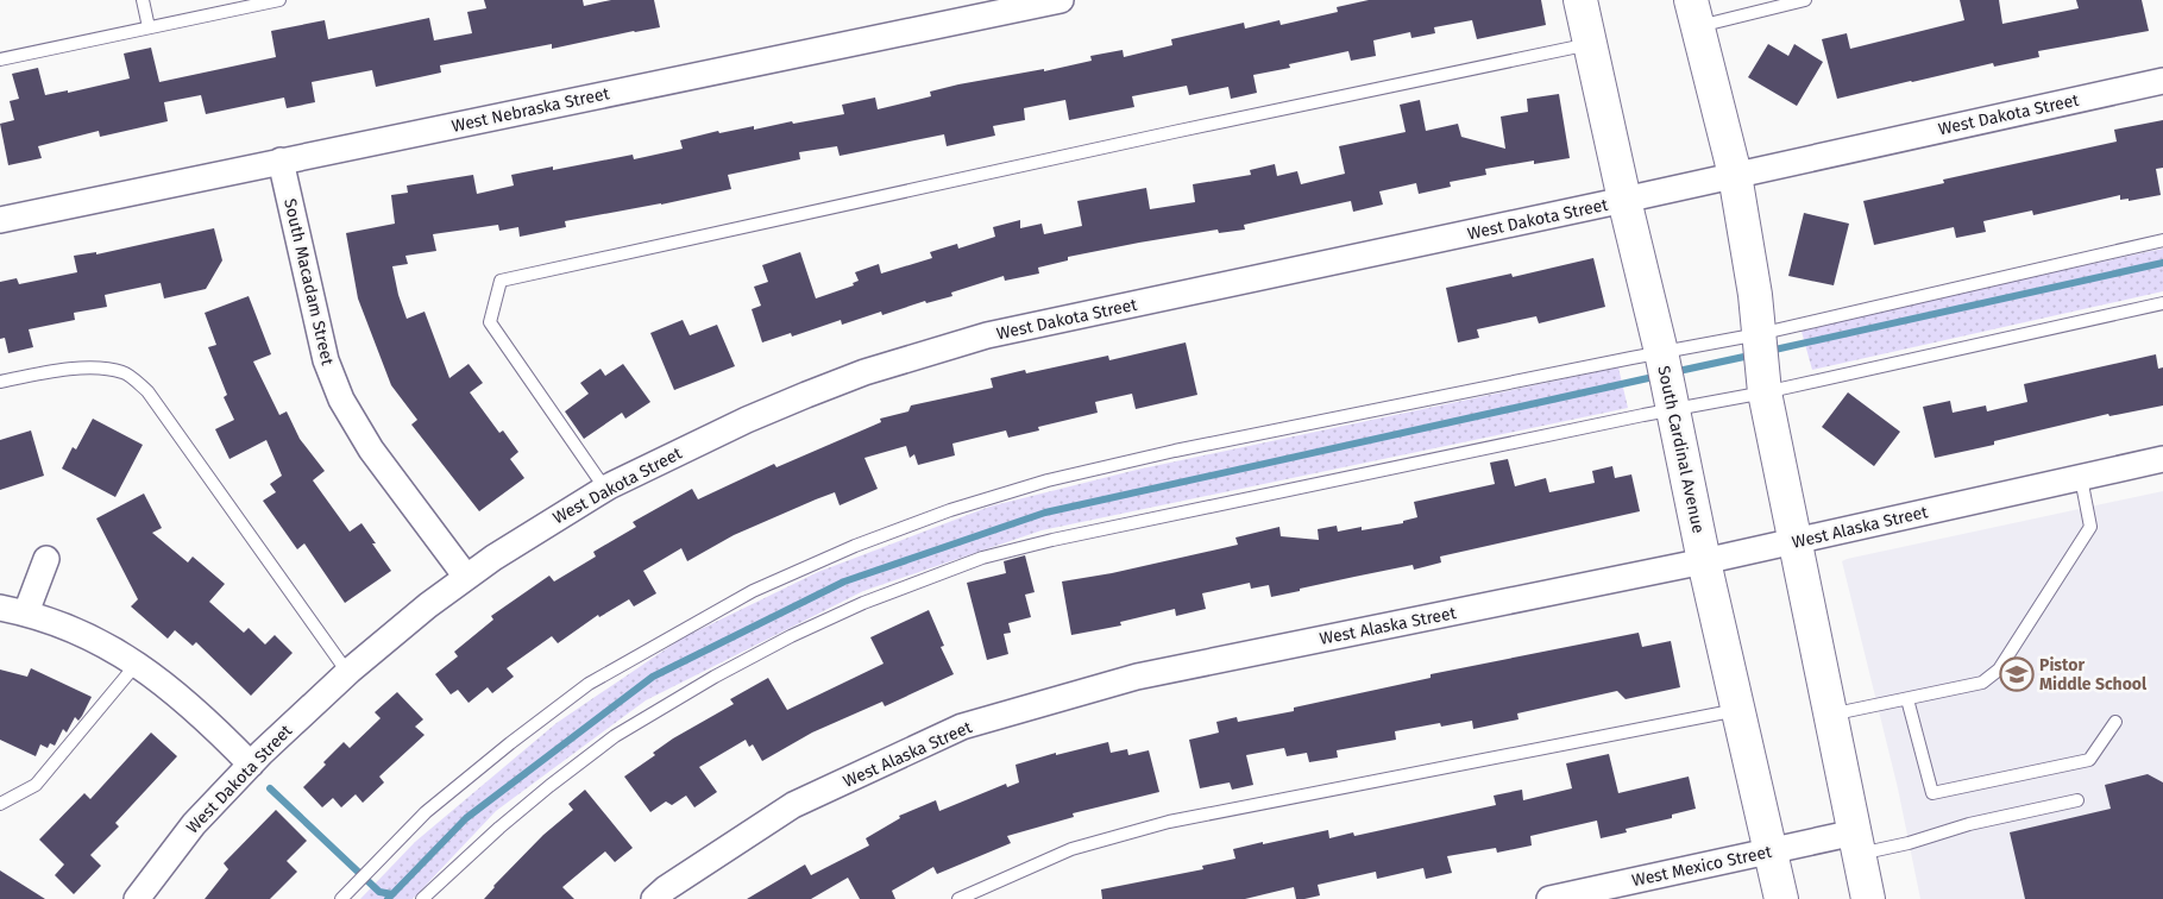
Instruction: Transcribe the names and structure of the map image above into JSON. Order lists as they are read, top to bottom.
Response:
{
  "streets": {
    "main road": ["South Cardinal Avenue"],
    "street": [
      "West Nebraska Street",
      "West Dakota Street",
      "South Macadam Street",
      "West Alaska Street",
      "West Mexico Street"
    ]
  },
  "crossings": [
    ["West Nebraska Street", "South Macadam Street"],
    ["West Dakota Street", "South Macadam Street"],
    ["West Dakota Street", "South Cardinal Avenue"],
    ["South Cardinal Avenue", "West Alaska Street"],
    ["South Cardinal Avenue", "West Mexico Street"]
  ],
  "places": {
    "school or university": ["Pistor Middle School"]
  }
}
